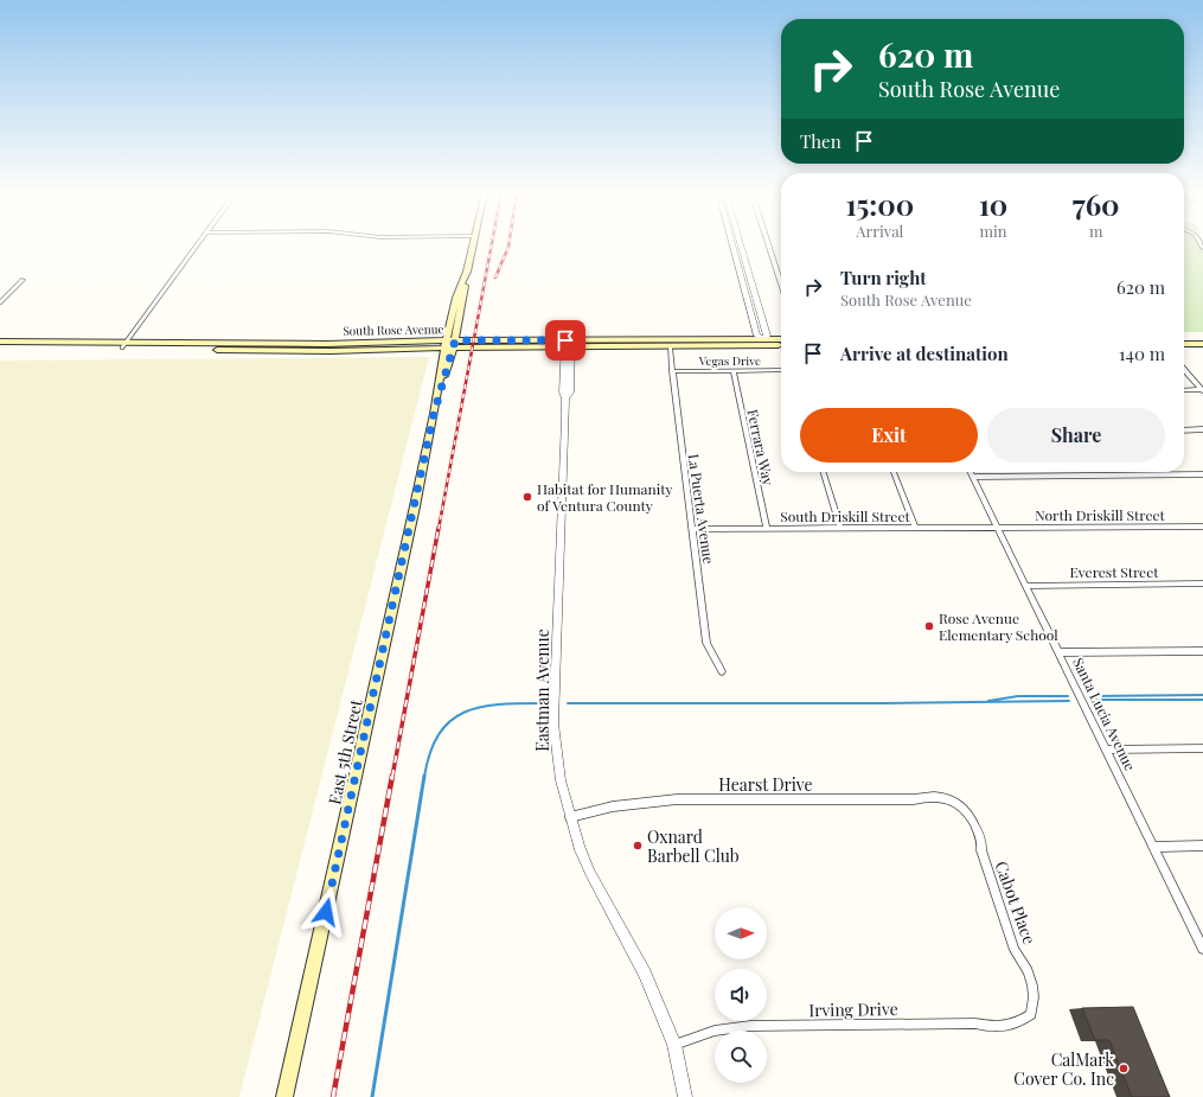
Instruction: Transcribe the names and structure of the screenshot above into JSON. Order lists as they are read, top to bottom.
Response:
{
  "streets": {
    "main road": ["South Rose Avenue", "East 5th Street"],
    "street": [
      "Vegas Drive",
      "Ferrara Way",
      "La Puerta Avenue",
      "North Driskill Street",
      "South Driskill Street",
      "Everest Street",
      "Eastman Avenue",
      "Santa Lucia Avenue",
      "Hearst Drive",
      "Cabot Place",
      "Irving Drive"
    ]
  },
  "crossings": [
    ["South Rose Avenue", "La Puerta Avenue"],
    ["South Rose Avenue", "Eastman Avenue"],
    ["South Rose Avenue", "East 5th Street"],
    ["Vegas Drive", "Ferrara Way"],
    ["Vegas Drive", "La Puerta Avenue"],
    ["Ferrara Way", "South Driskill Street"],
    ["La Puerta Avenue", "South Driskill Street"],
    ["North Driskill Street", "South Driskill Street"],
    ["North Driskill Street", "Santa Lucia Avenue"],
    ["South Driskill Street", "Santa Lucia Avenue"],
    ["Everest Street", "Santa Lucia Avenue"],
    ["Eastman Avenue", "Hearst Drive"],
    ["Eastman Avenue", "Irving Drive"],
    ["Hearst Drive", "Cabot Place"],
    ["Cabot Place", "Irving Drive"]
  ],
  "places": [
    "Habitat for Humanity of Ventura County",
    "Rose Avenue Elementary School",
    "Oxnard Barbell Club",
    "CalMark Cover Co. Inc"
  ],
  "north": "right",
  "page": {
    "turn": ["620 m", "South Rose Avenue"],
    "then": "Then",
    "eta": [
      "15:00",
      "Arrival",
      "10",
      "min",
      "760",
      "m"
    ],
    "list": [
      {
        "name": "Turn right",
        "note": "South Rose Avenue",
        "value": "620 m"
      },
      {
        "name": "Arrive at destination",
        "value": "140 m"
      }
    ],
    "buttons": ["Exit", "Share"]
  }
}
